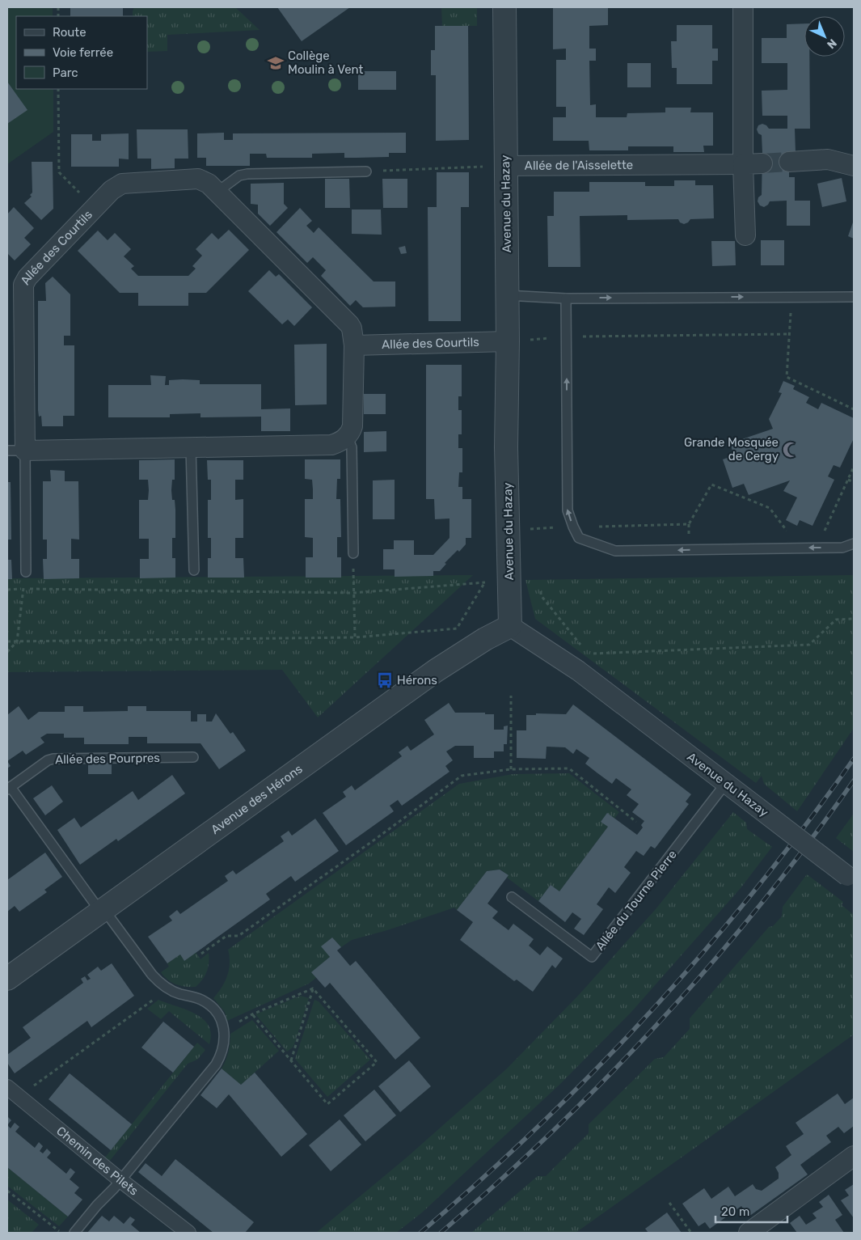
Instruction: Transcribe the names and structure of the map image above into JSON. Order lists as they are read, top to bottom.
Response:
{
  "streets": {
    "street": [
      "Allée de l'Aisselette",
      "Avenue du Hazay",
      "Allée des Courtils",
      "Avenue des Hérons",
      "Chemin des Pilets"
    ],
    "lane": ["Allée des Pourpres", "Allée du Tourne Pierre"]
  },
  "crossings": [
    ["Allée de l'Aisselette", "Avenue du Hazay"],
    ["Avenue du Hazay", "Allée des Courtils"],
    ["Avenue du Hazay", "Avenue des Hérons"],
    ["Avenue du Hazay", "Allée du Tourne Pierre"]
  ],
  "places": {
    "school or university": ["Collège Moulin à Vent"],
    "mosque": ["Grande Mosquée de Cergy"],
    "bus stop": ["Hérons"]
  },
  "legend": ["Route", "Voie ferrée", "Parc"],
  "scale_bar": "20 m",
  "north": "bottom right"
}
